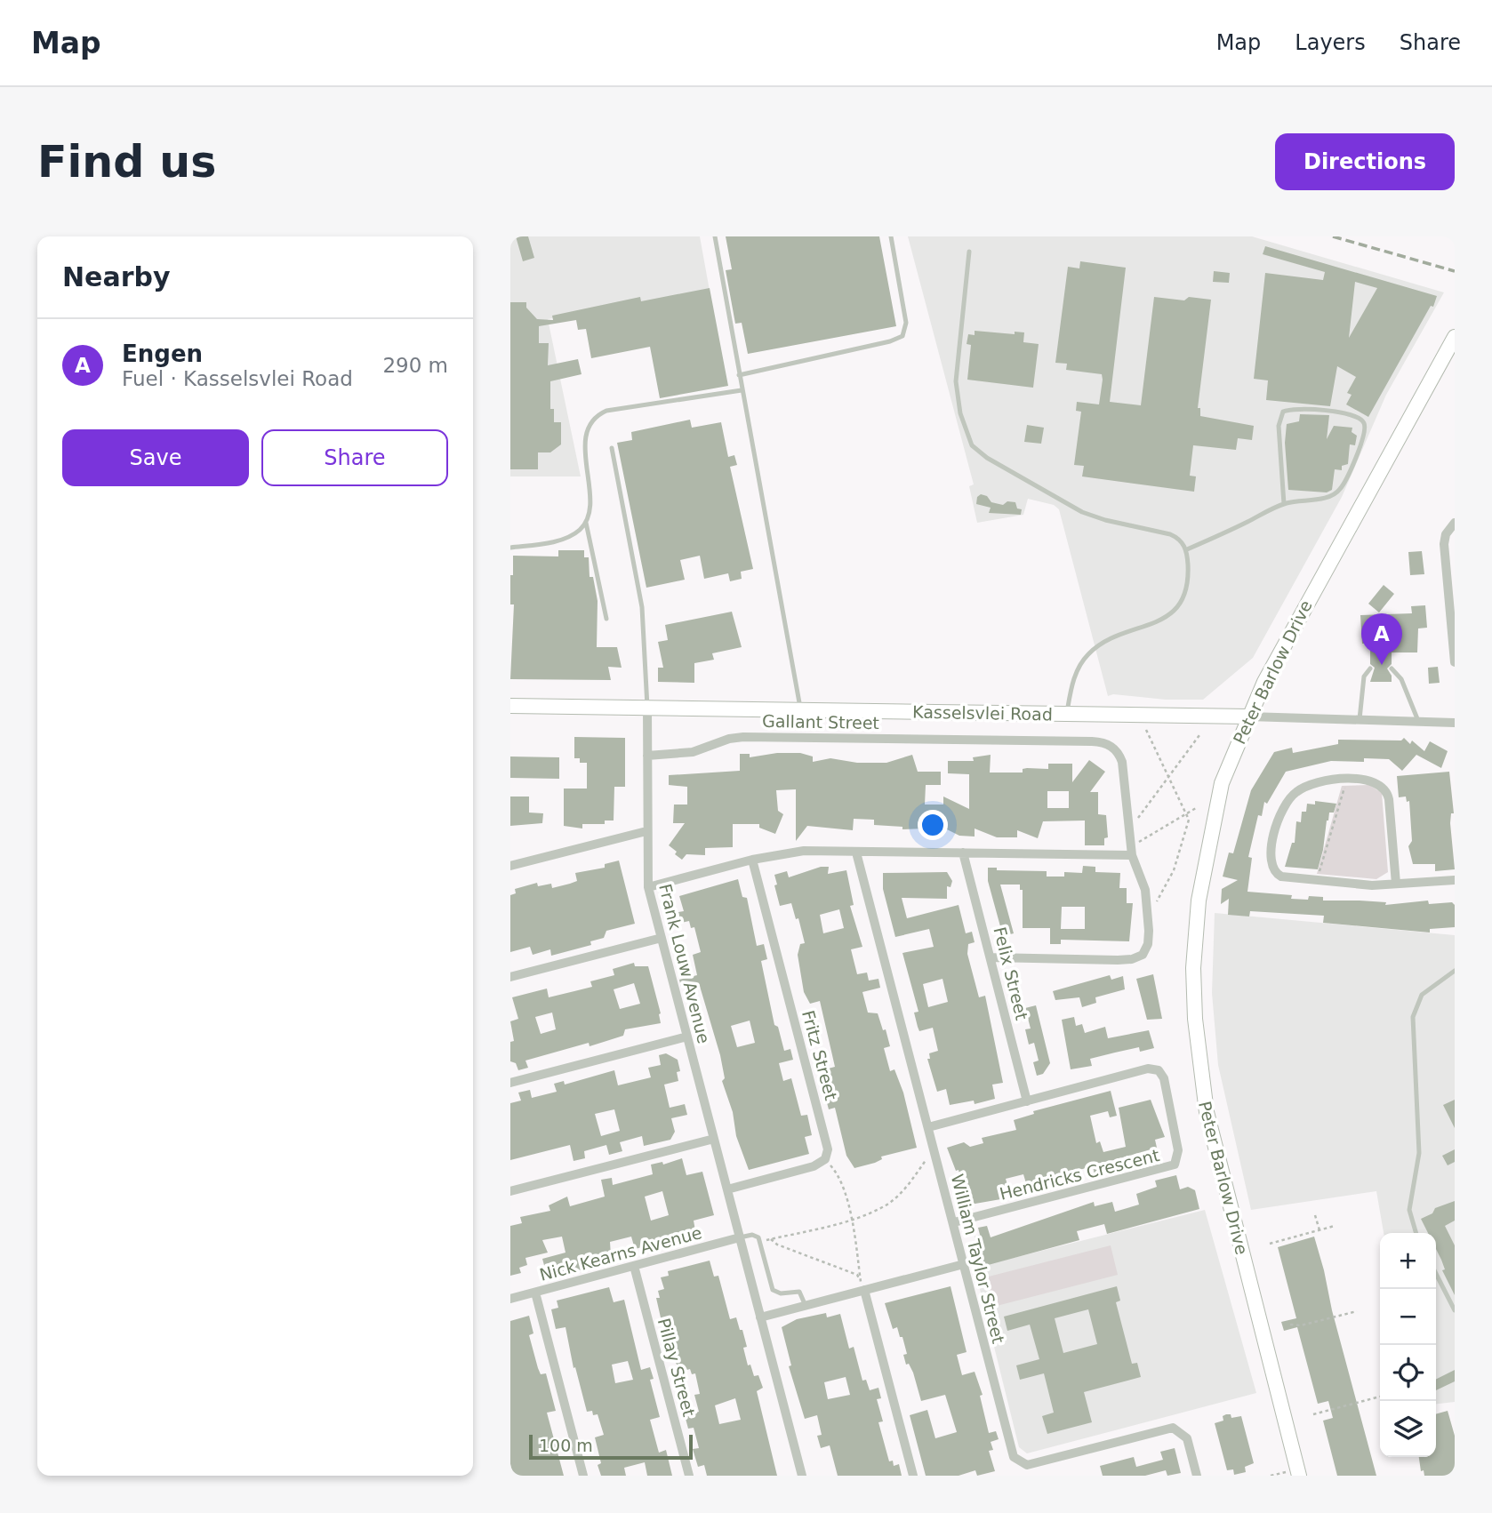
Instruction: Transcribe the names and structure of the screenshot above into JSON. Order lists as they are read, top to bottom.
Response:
{
  "streets": {
    "street": [
      "Peter Barlow Drive",
      "Kasselsvlei Road",
      "Gallant Street",
      "Frank Louw Avenue",
      "Felix Street",
      "Fritz Street",
      "Hendricks Crescent",
      "Nick Kearns Avenue",
      "William Taylor Street",
      "Pillay Street"
    ]
  },
  "crossings": [
    ["Peter Barlow Drive", "Kasselsvlei Road"],
    ["Kasselsvlei Road", "Frank Louw Avenue"],
    ["Gallant Street", "Frank Louw Avenue"],
    ["Gallant Street", "Felix Street"],
    ["Frank Louw Avenue", "Nick Kearns Avenue"],
    ["Felix Street", "Hendricks Crescent"],
    ["Hendricks Crescent", "William Taylor Street"],
    ["Nick Kearns Avenue", "Pillay Street"]
  ],
  "scale_bar": "100 m",
  "page": {
    "header": "Map",
    "nav": ["Map", "Layers", "Share"],
    "buttons": [
      "Directions",
      ["Save", "Share"]
    ],
    "title": "Find us",
    "heading": "Nearby",
    "list": [
      {
        "mark": "A",
        "name": "Engen",
        "note": "Fuel · Kasselsvlei Road",
        "value": "290 m"
      }
    ],
    "pins": "A",
    "map_buttons": ["+", "−"],
    "scale": "100 m"
  }
}
